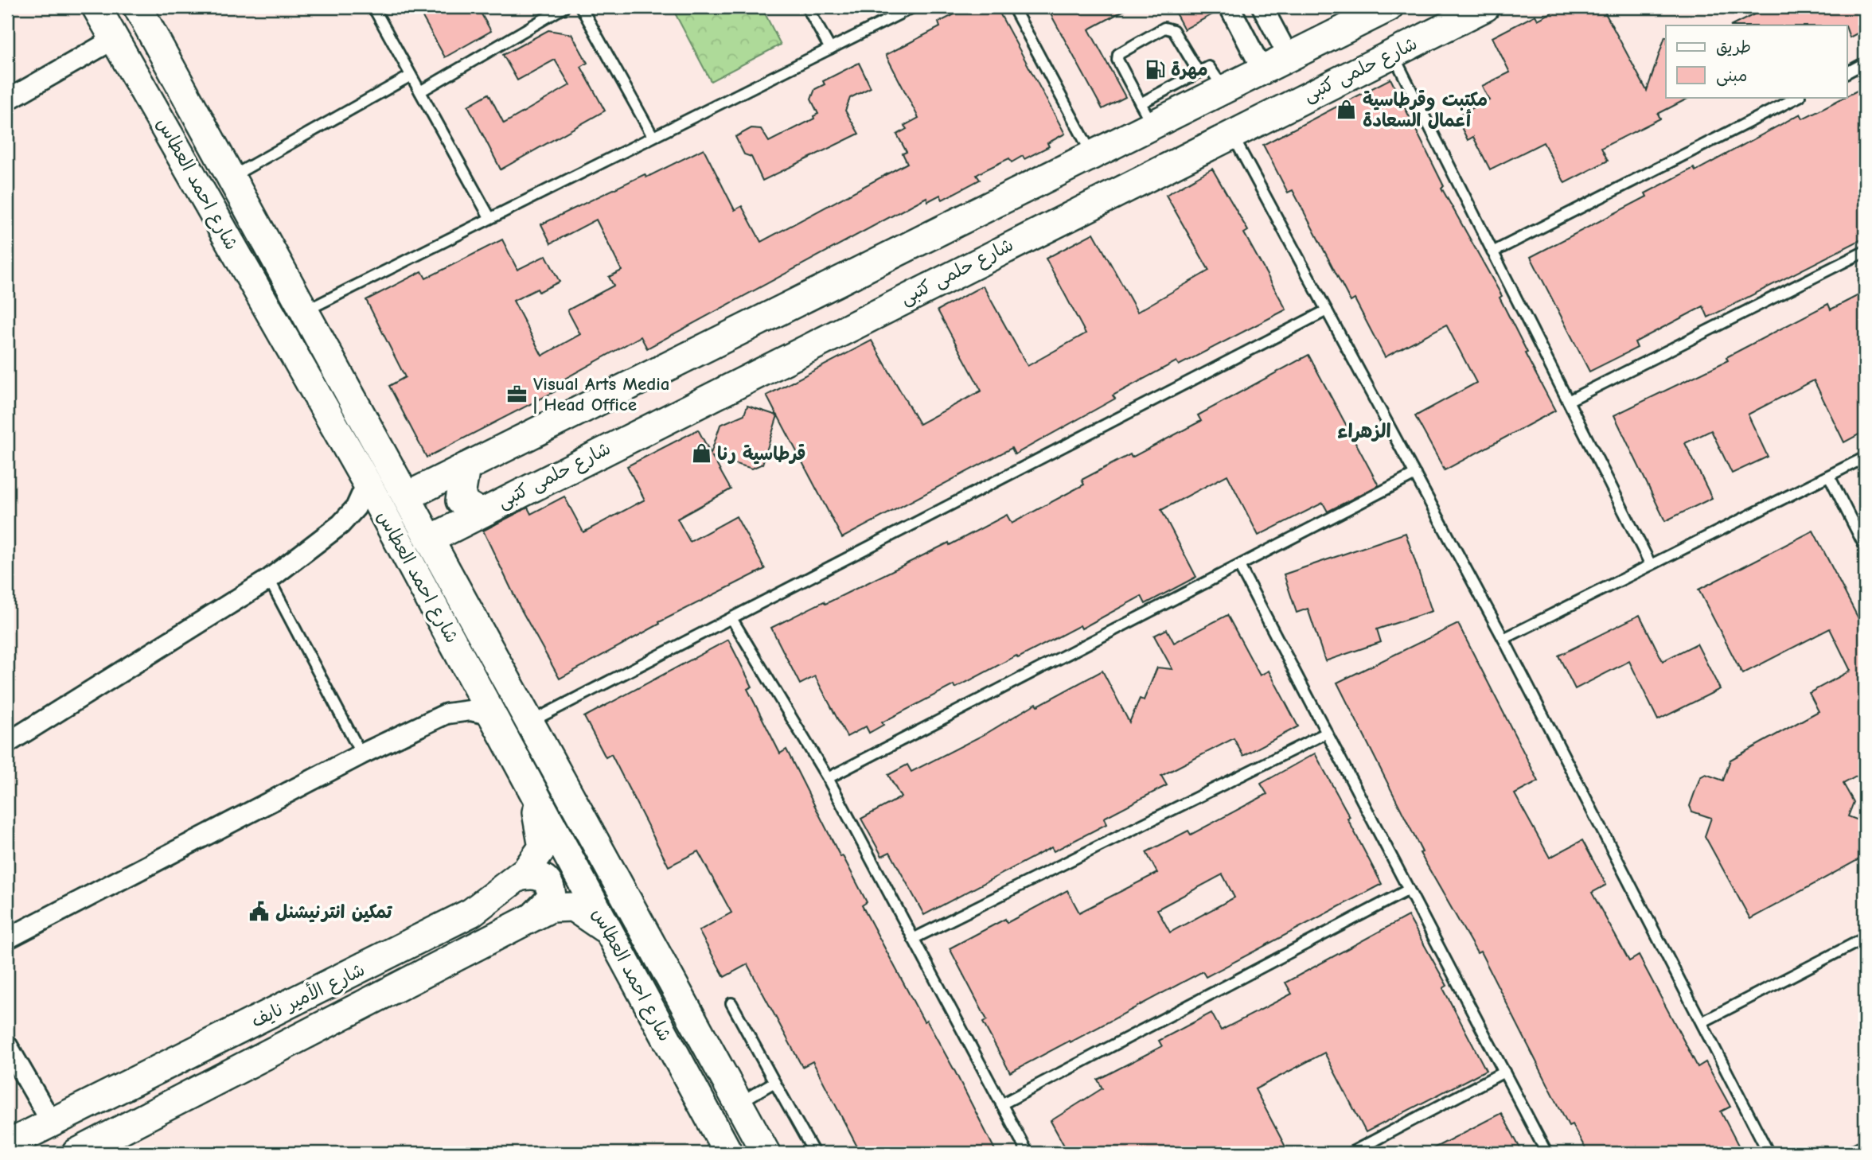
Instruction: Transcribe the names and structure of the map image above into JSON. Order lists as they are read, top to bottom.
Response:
{
  "streets": {
    "street": ["شارع حلمى كتبى", "شارع احمد العطاس", "شارع الأمير نايف"]
  },
  "crossings": [
    ["شارع حلمى كتبى", "شارع احمد العطاس"],
    ["شارع احمد العطاس", "شارع الأمير نايف"]
  ],
  "districts": ["الزهراء"],
  "places": {
    "fuel station": ["مهرة"],
    "shop": ["مكتبت وقرطاسية أعمال السعادة", "قرطاسية رنا"],
    "office": ["Visual Arts Media | Head Office"],
    "public building": ["تمكين انترنیشنل"]
  },
  "legend": ["طريق", "مبنى"]
}
